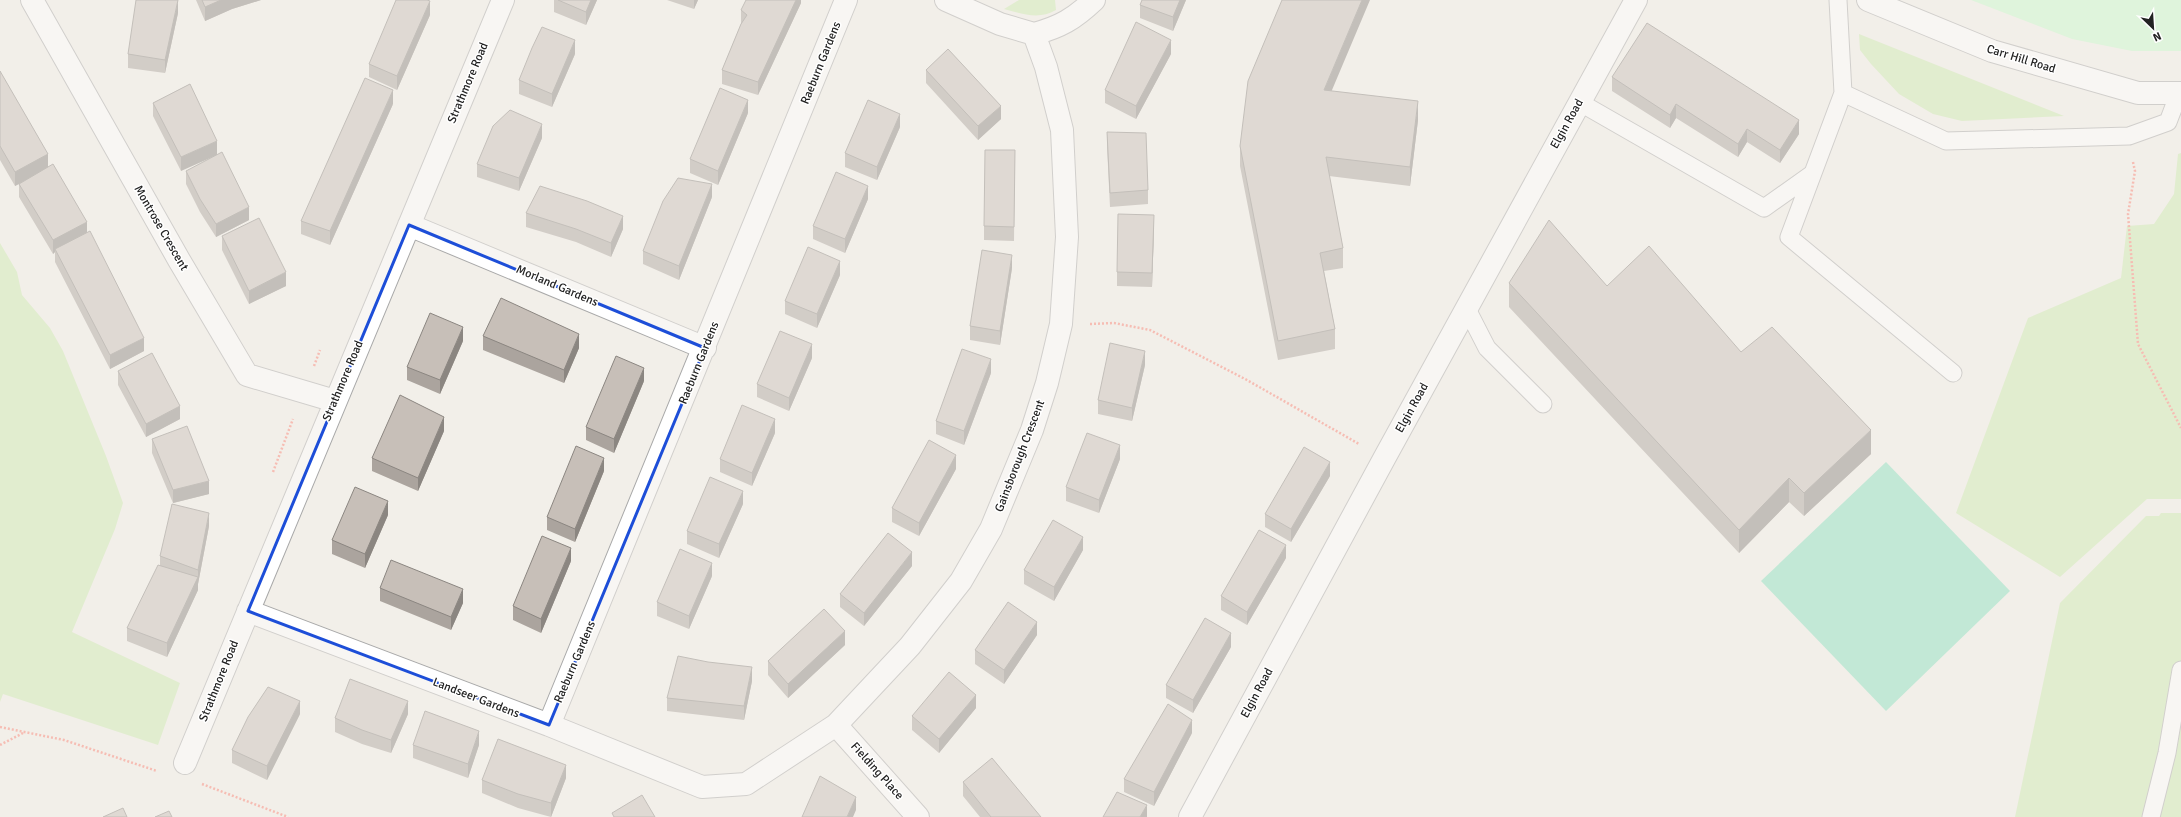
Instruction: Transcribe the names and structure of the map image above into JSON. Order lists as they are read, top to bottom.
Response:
{
  "streets": {
    "street": [
      "Carr Hill Road",
      "Raeburn Gardens",
      "Strathmore Road",
      "Elgin Road",
      "Montrose Crescent",
      "Morland Gardens",
      "Gainsborough Crescent",
      "Landseer Gardens",
      "Fielding Place"
    ]
  },
  "crossings": [
    ["Raeburn Gardens", "Morland Gardens"],
    ["Raeburn Gardens", "Landseer Gardens"],
    ["Strathmore Road", "Montrose Crescent"],
    ["Strathmore Road", "Morland Gardens"],
    ["Strathmore Road", "Landseer Gardens"],
    ["Gainsborough Crescent", "Landseer Gardens"],
    ["Gainsborough Crescent", "Fielding Place"]
  ],
  "north": "bottom right"
}
